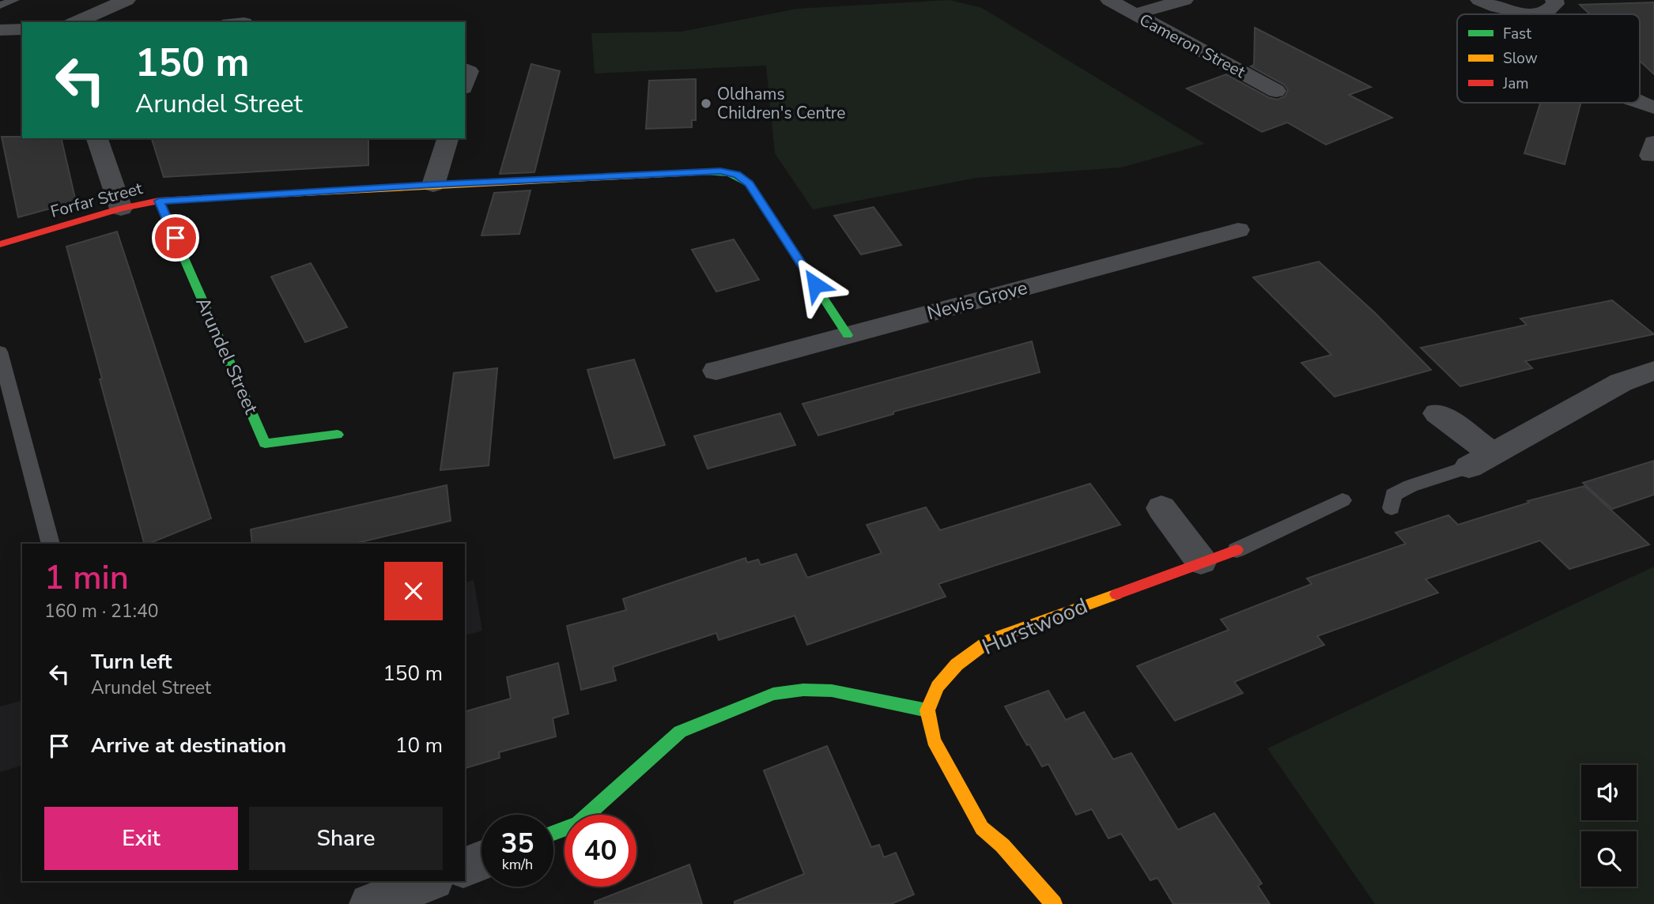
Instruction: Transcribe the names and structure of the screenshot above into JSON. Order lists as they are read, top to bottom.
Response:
{
  "streets": {
    "street": [
      "Cameron Street",
      "Forfar Street",
      "Nevis Grove",
      "Arundel Street",
      "Hurstwood"
    ]
  },
  "crossings": [
    ["Forfar Street", "Nevis Grove"],
    ["Forfar Street", "Arundel Street"]
  ],
  "places": ["Oldhams Children's Centre"],
  "legend": ["Fast", "Slow", "Jam"],
  "page": {
    "turn": ["150 m", "Arundel Street"],
    "heading": ["1 min", "160 m · 21:40"],
    "list": [
      {
        "name": "Turn left",
        "note": "Arundel Street",
        "value": "150 m"
      },
      {
        "name": "Arrive at destination",
        "value": "10 m"
      }
    ],
    "buttons": ["Exit", "Share"],
    "speed": "35 km/h",
    "limit": "40"
  }
}
